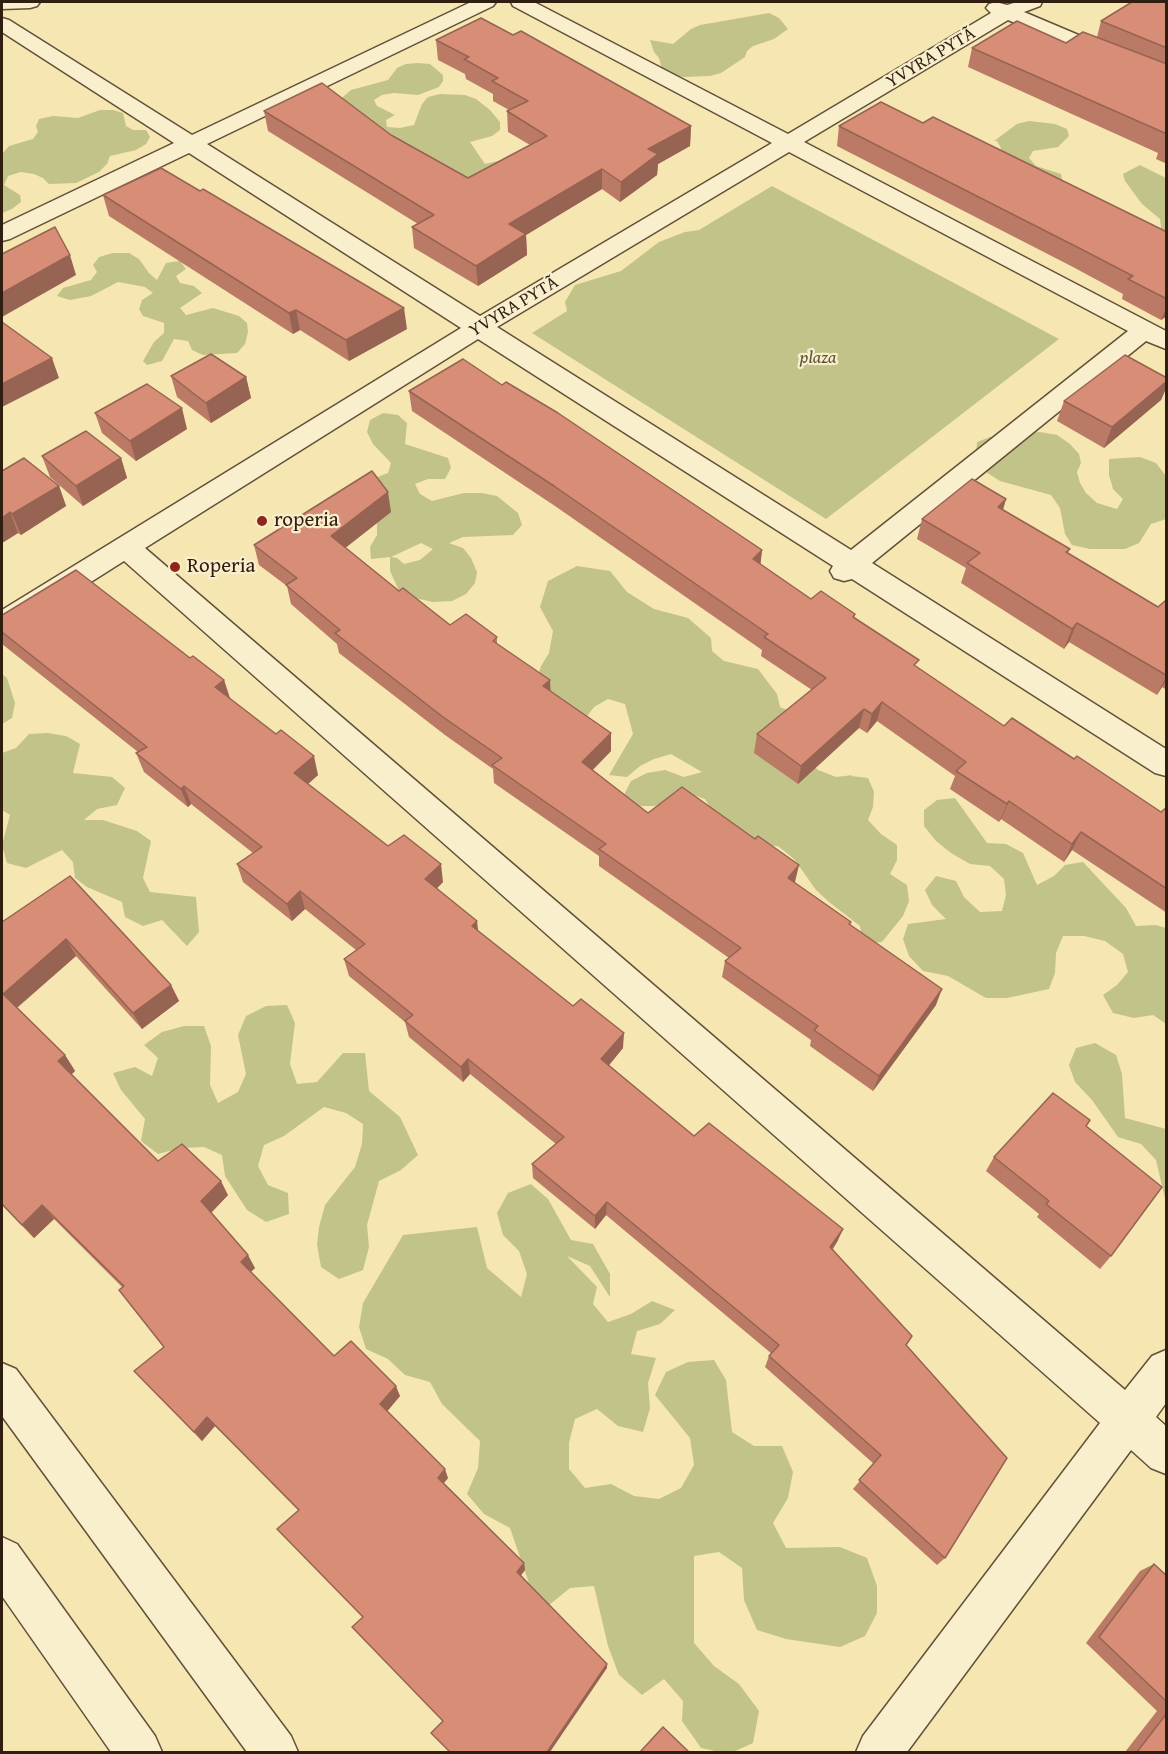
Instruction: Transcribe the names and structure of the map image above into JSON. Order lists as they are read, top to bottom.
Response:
{
  "streets": {
    "street": ["YVYRA PYTÃ"]
  },
  "parks": ["plaza"],
  "places": ["roperia", "Roperia"]
}
